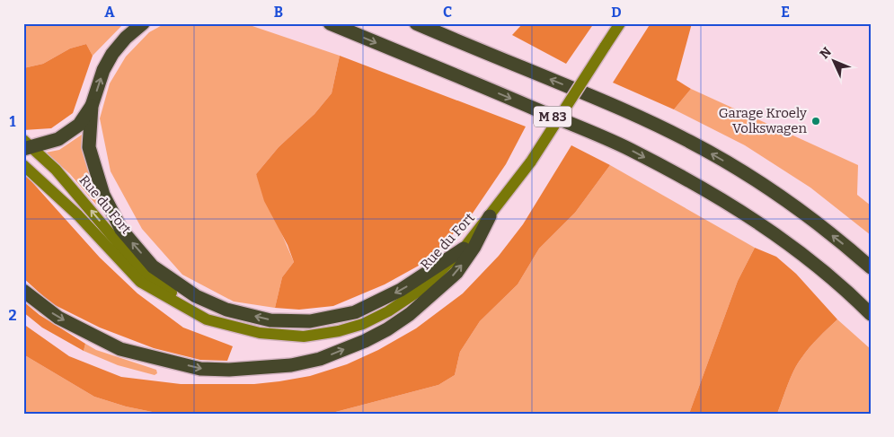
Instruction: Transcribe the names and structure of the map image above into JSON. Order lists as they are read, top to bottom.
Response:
{
  "streets": {
    "highway": ["M 83"],
    "main road": ["Rue du Fort"]
  },
  "places": ["Garage Kroely Volkswagen"],
  "north": "top left",
  "grid": {
    "columns": [
      "A",
      "B",
      "C",
      "D",
      "E"
    ],
    "rows": ["1", "2"]
  }
}
